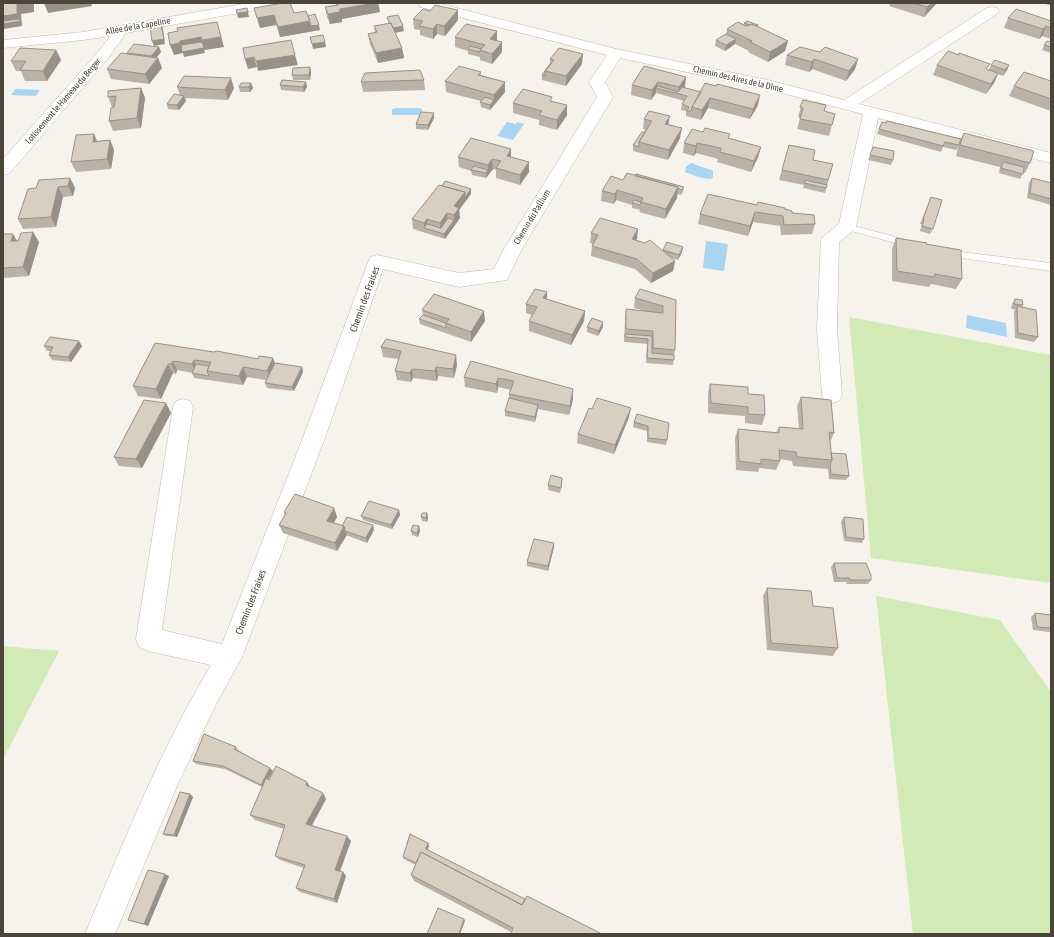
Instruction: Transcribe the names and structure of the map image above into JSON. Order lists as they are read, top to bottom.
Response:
{
  "streets": {
    "street": [
      "Allée de la Capeline",
      "Chemin des Aires de la Dîme",
      "Lotissement le Hameau du Berger",
      "Chemin du Pallium",
      "Chemin des Fraises"
    ]
  },
  "crossings": [
    ["Allée de la Capeline", "Lotissement le Hameau du Berger"],
    ["Chemin des Aires de la Dîme", "Chemin du Pallium"],
    ["Chemin du Pallium", "Chemin des Fraises"]
  ]
}
